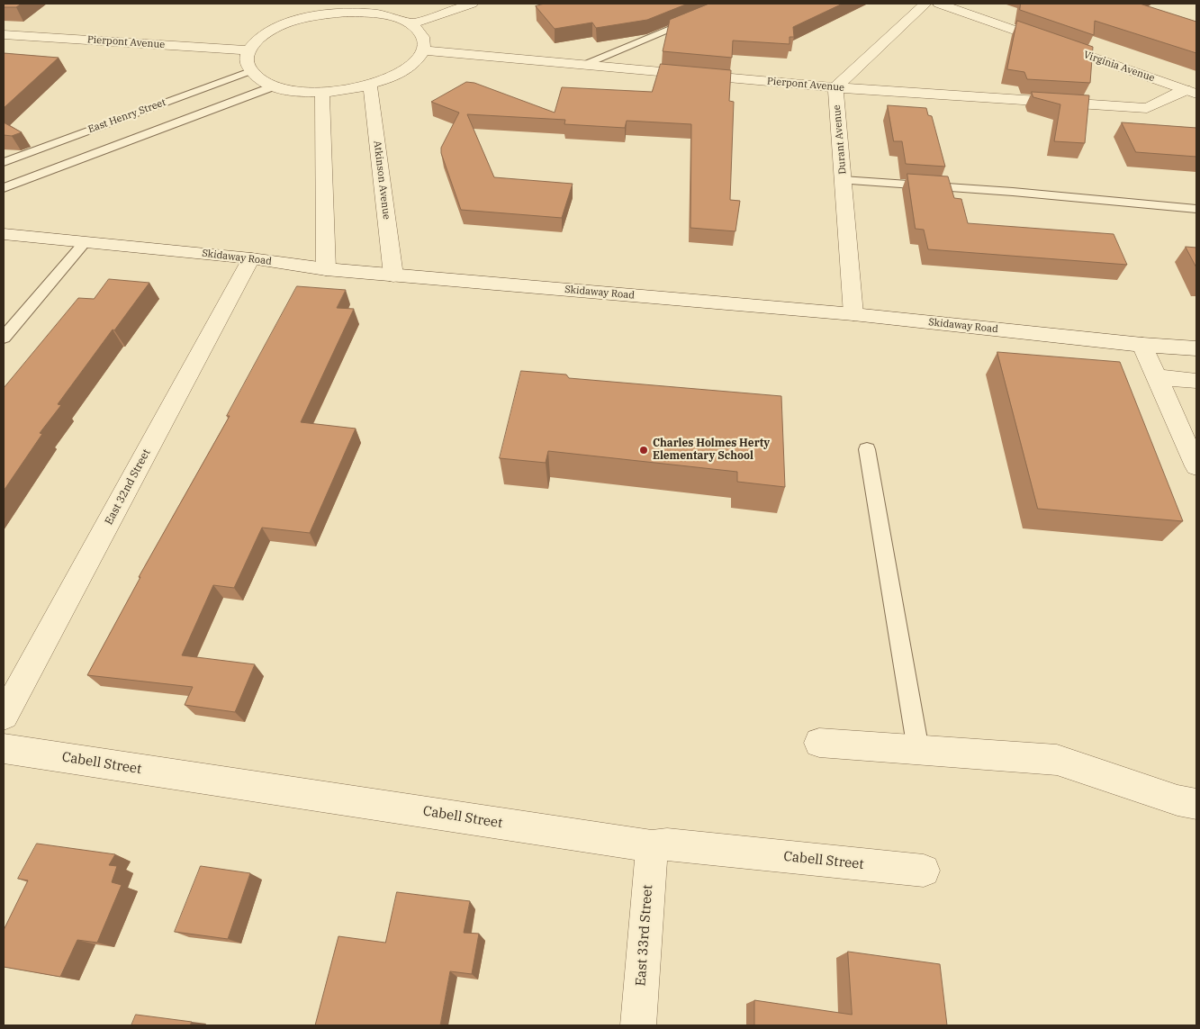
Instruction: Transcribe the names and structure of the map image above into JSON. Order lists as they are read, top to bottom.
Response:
{
  "streets": {
    "street": [
      "Pierpont Avenue",
      "Virginia Avenue",
      "Durant Avenue",
      "Atkinson Avenue",
      "Skidaway Road",
      "East 32nd Street",
      "Cabell Street",
      "East 33rd Street"
    ],
    "lane": ["East Henry Street"]
  },
  "crossings": [
    ["Pierpont Avenue", "Virginia Avenue"],
    ["Pierpont Avenue", "Durant Avenue"],
    ["Durant Avenue", "Skidaway Road"],
    ["Atkinson Avenue", "Skidaway Road"],
    ["Skidaway Road", "East 32nd Street"],
    ["Cabell Street", "East 33rd Street"]
  ],
  "places": ["Charles Holmes Herty Elementary School"]
}
